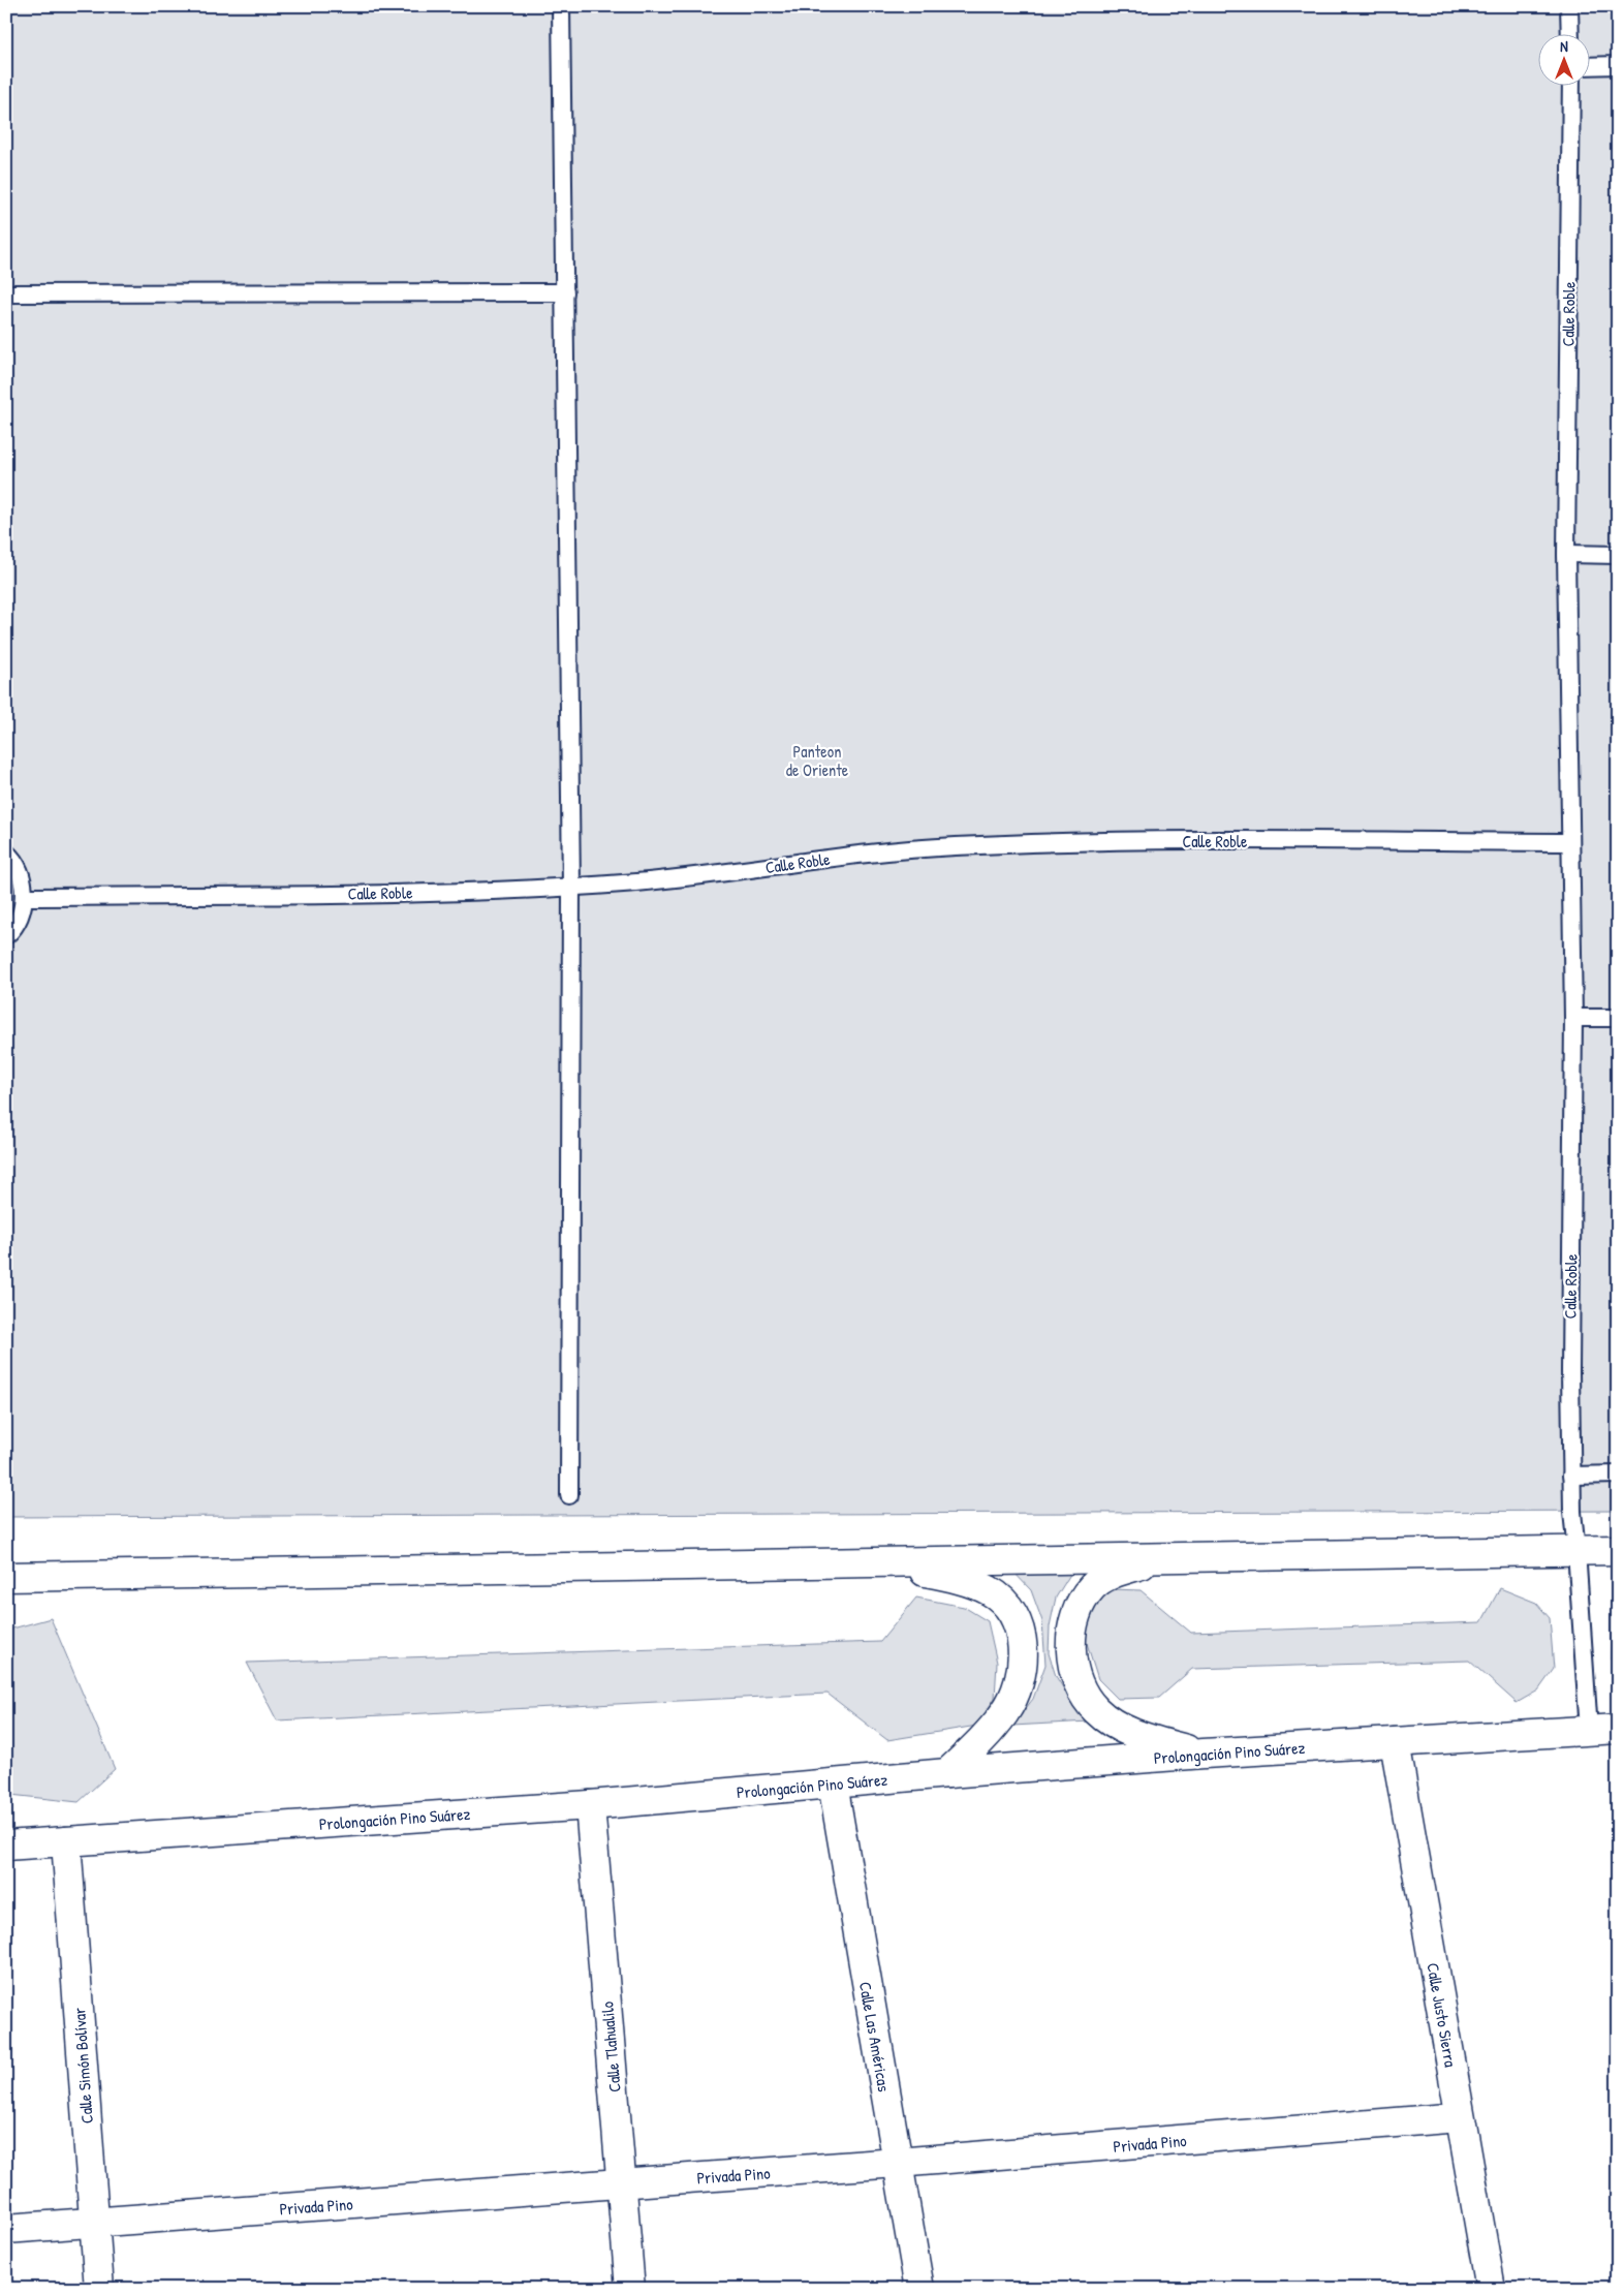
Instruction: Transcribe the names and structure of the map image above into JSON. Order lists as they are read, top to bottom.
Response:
{
  "streets": {
    "main road": [
      "Prolongación Pino Suárez",
      "Calle Justo Sierra",
      "Calle Las Américas",
      "Calle Tlahualilo",
      "Calle Simón Bolívar",
      "Privada Pino"
    ],
    "lane": ["Calle Roble"]
  },
  "crossings": [
    ["Calle Roble", "Prolongación Pino Suárez"],
    ["Prolongación Pino Suárez", "Calle Justo Sierra"],
    ["Prolongación Pino Suárez", "Calle Las Américas"],
    ["Prolongación Pino Suárez", "Calle Tlahualilo"],
    ["Prolongación Pino Suárez", "Calle Simón Bolívar"],
    ["Calle Justo Sierra", "Privada Pino"],
    ["Calle Las Américas", "Privada Pino"],
    ["Calle Tlahualilo", "Privada Pino"],
    ["Calle Simón Bolívar", "Privada Pino"]
  ],
  "parks": ["Panteon de Oriente"],
  "north": "top"
}
